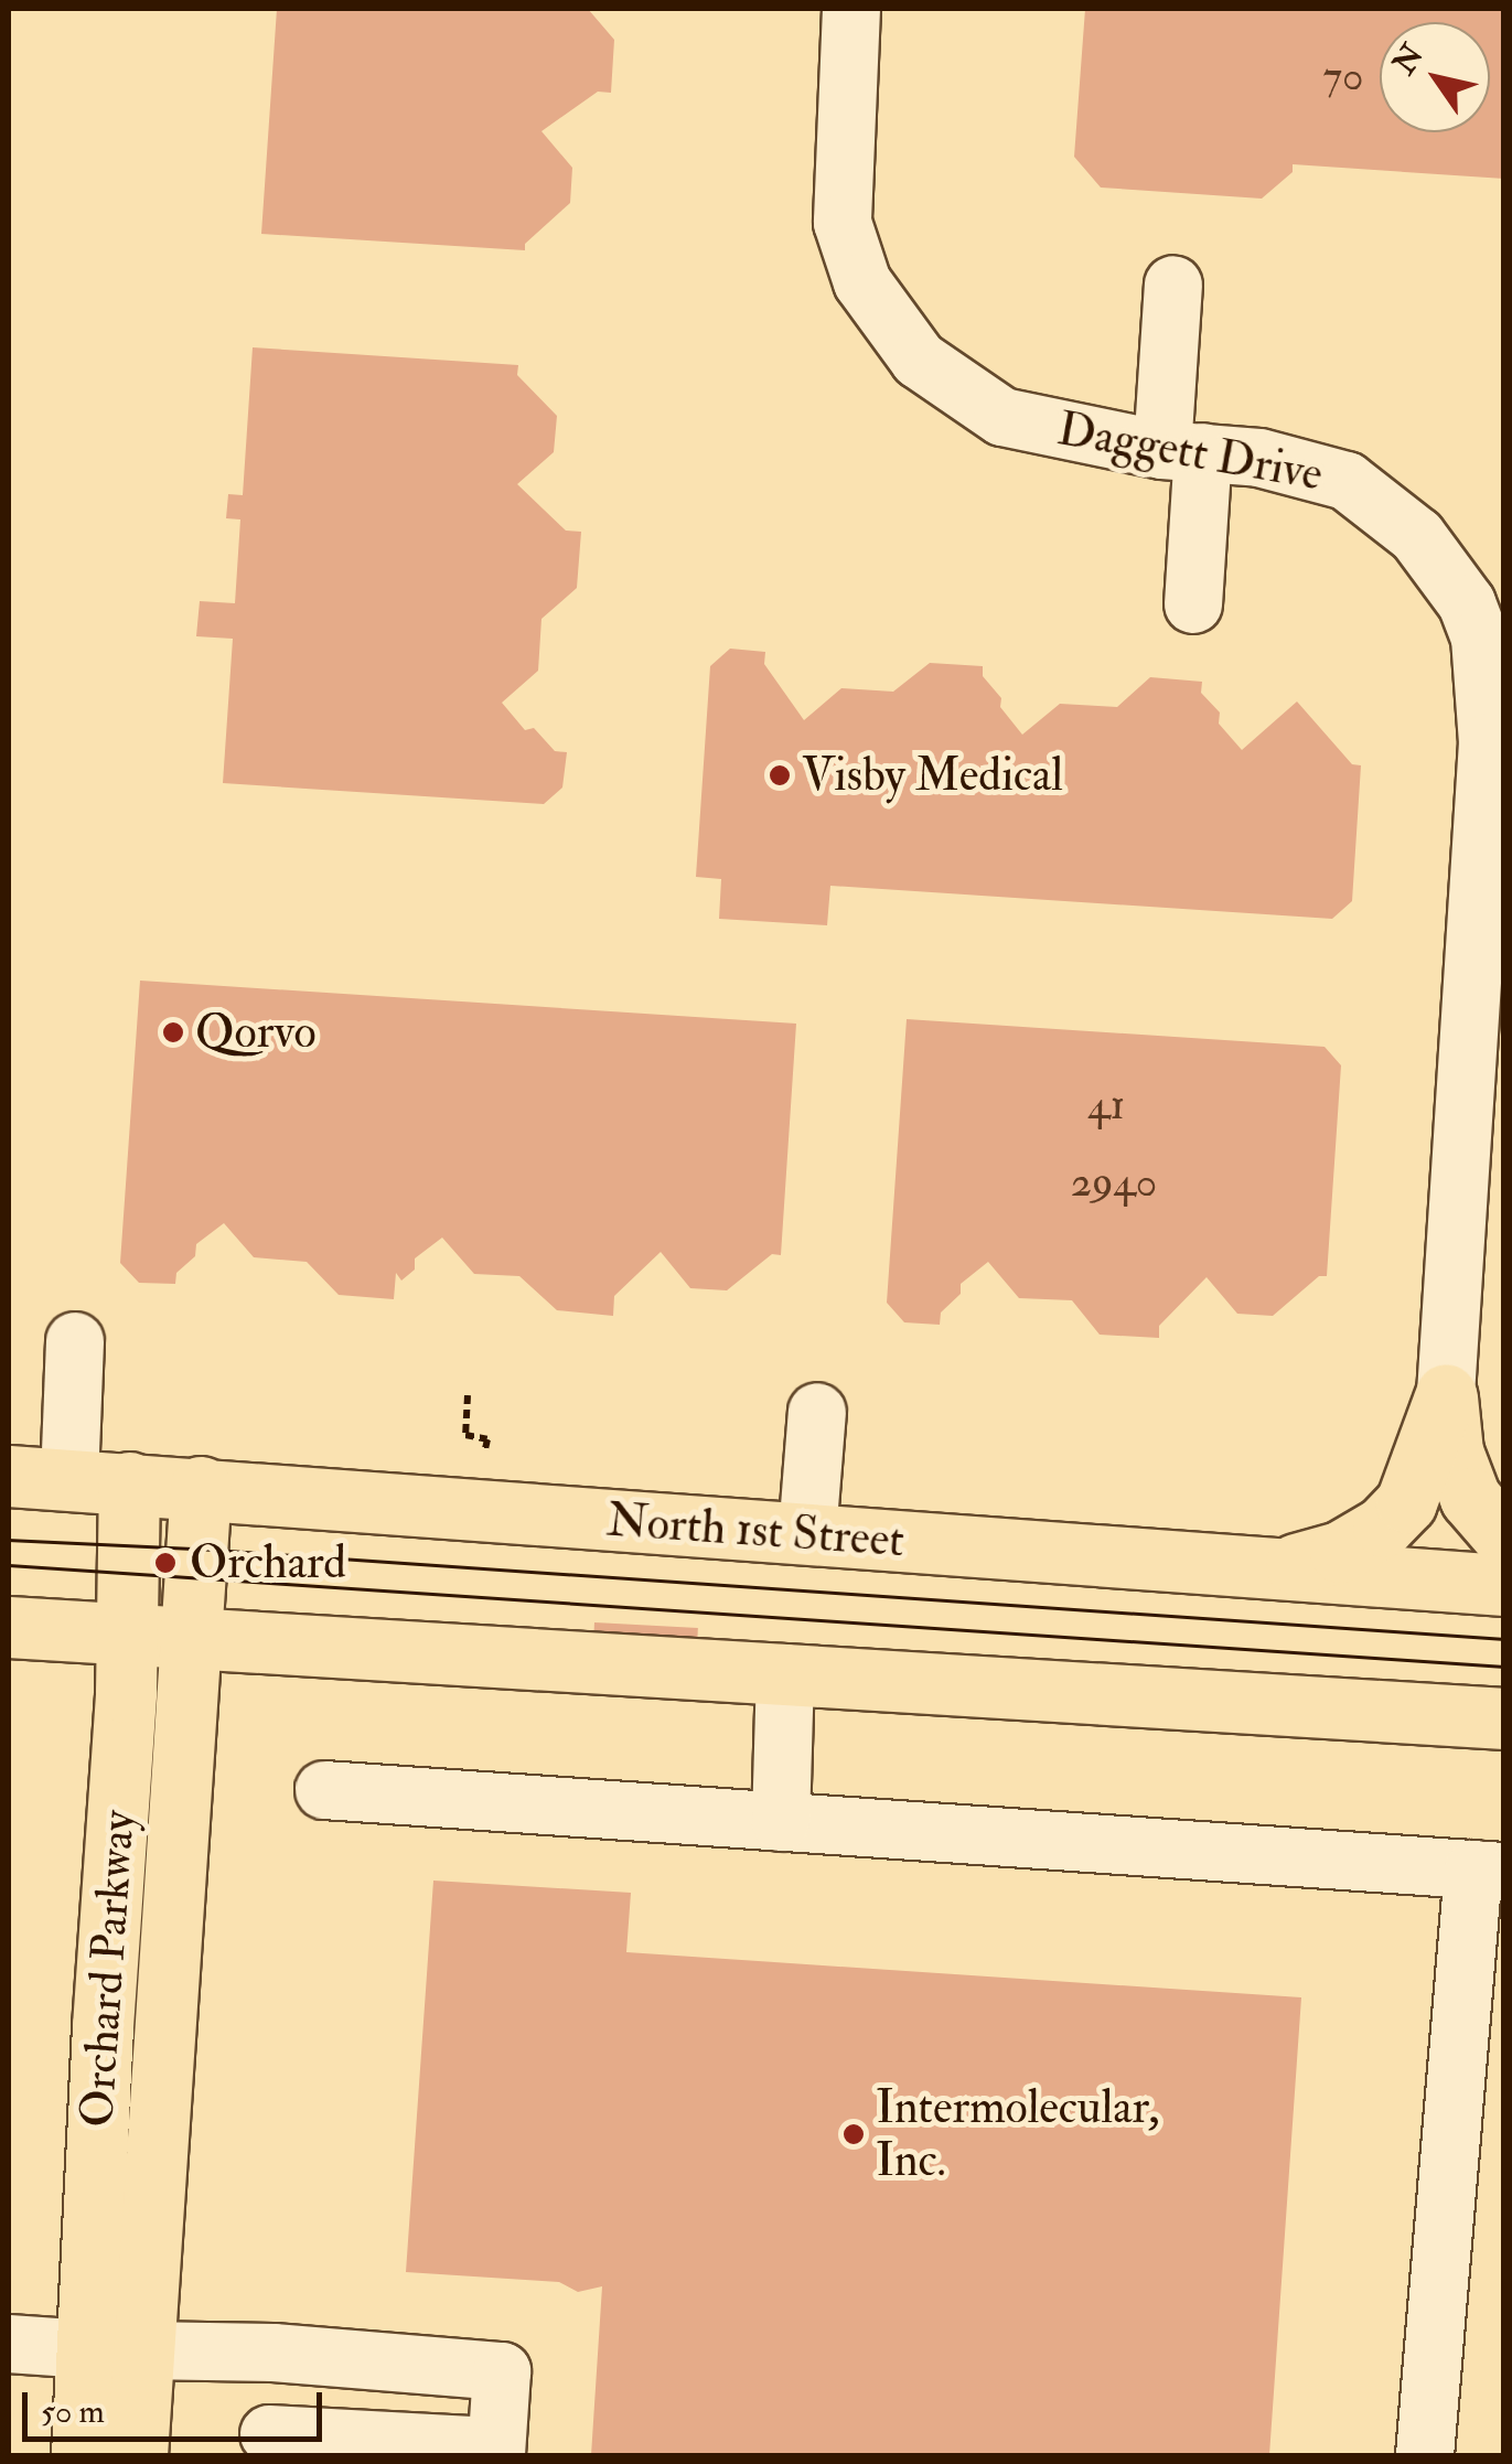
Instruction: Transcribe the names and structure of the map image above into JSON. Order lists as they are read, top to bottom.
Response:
{
  "streets": {
    "main road": ["North 1st Street", "Orchard Parkway"],
    "street": ["Daggett Drive"]
  },
  "crossings": [
    ["North 1st Street", "Orchard Parkway"]
  ],
  "places": [
    "Visby Medical",
    "Qorvo",
    "Orchard",
    "Intermolecular, Inc."
  ],
  "house_numbers": ["70", "41", "2940"],
  "scale_bar": "50 m",
  "north": "top left"
}
